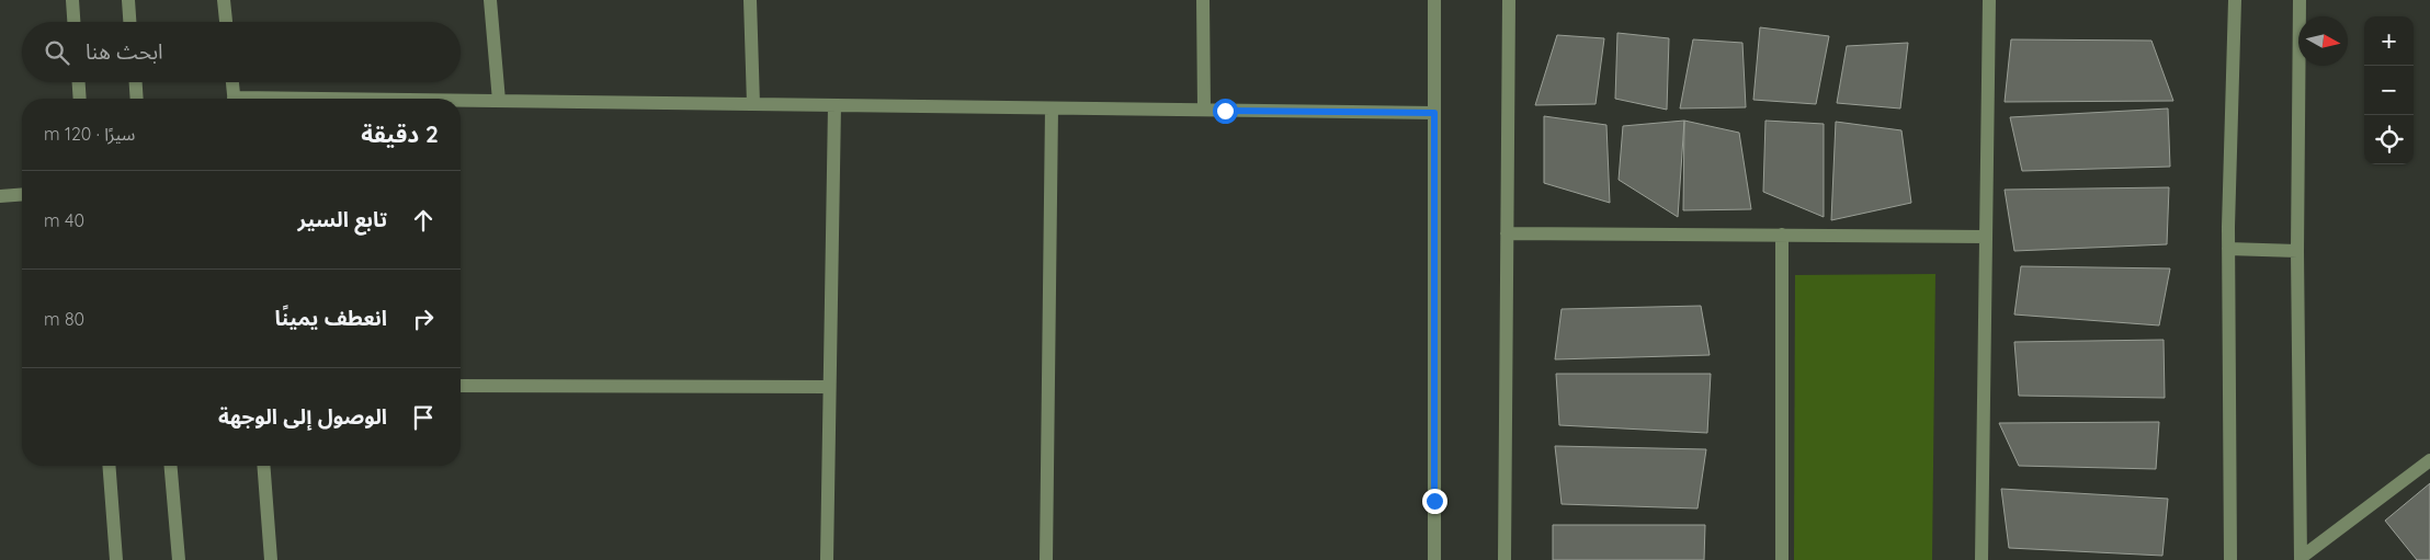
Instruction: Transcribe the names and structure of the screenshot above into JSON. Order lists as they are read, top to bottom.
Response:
{
  "north": "right",
  "page": {
    "map_buttons": ["+", "−"],
    "search": "ابحث هنا",
    "heading": ["2 دقيقة", "سيرًا · 120 m"],
    "list": [
      ["تابع السير", "40 m"],
      ["انعطف يمينًا", "80 m"],
      "الوصول إلى الوجهة"
    ]
  }
}
